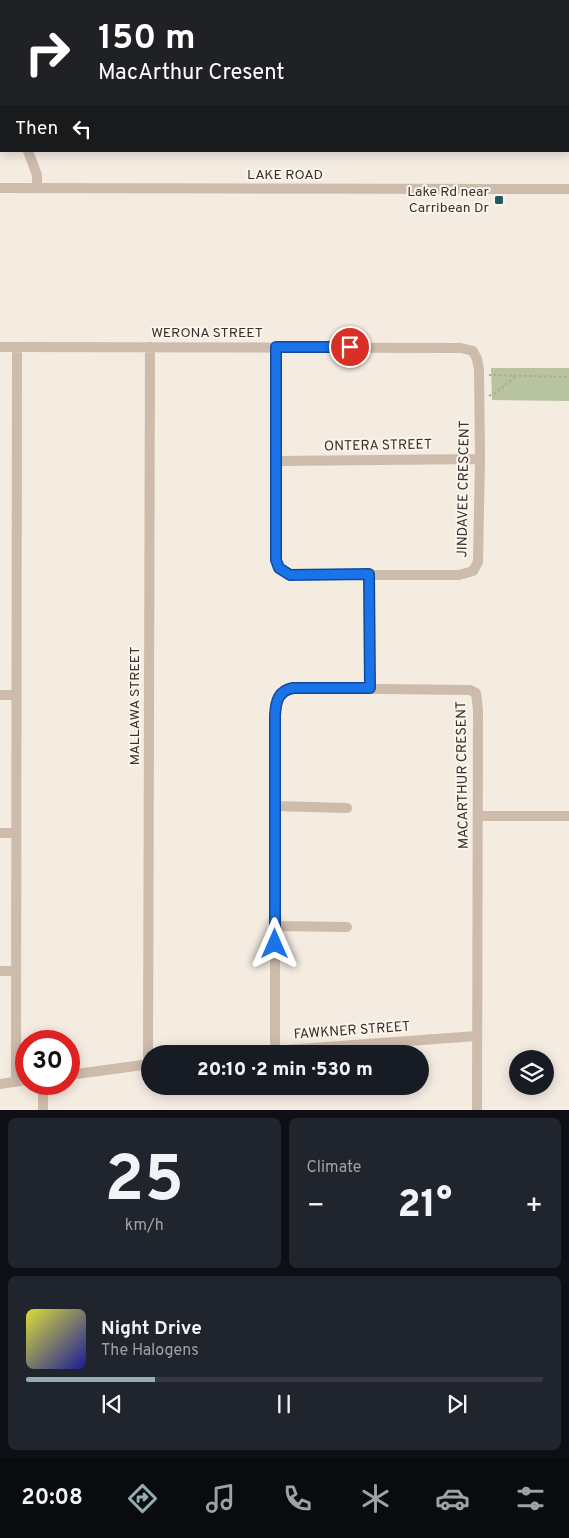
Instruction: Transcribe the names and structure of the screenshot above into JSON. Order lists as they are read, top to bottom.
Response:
{
  "streets": {
    "street": [
      "LAKE ROAD",
      "WERONA STREET",
      "ONTERA STREET",
      "JINDAVEE CRESCENT",
      "MALLAWA STREET",
      "MACARTHUR CRESENT",
      "FAWKNER STREET"
    ]
  },
  "crossings": [
    ["WERONA STREET", "JINDAVEE CRESCENT"],
    ["WERONA STREET", "MALLAWA STREET"],
    ["ONTERA STREET", "JINDAVEE CRESCENT"],
    ["MACARTHUR CRESENT", "FAWKNER STREET"]
  ],
  "places": {
    "transit": ["Lake Rd near Carribean Dr"]
  },
  "page": {
    "turn": ["150 m", "MacArthur Cresent"],
    "then": "Then",
    "limit": "30",
    "trip": "20:10 · 2 min · 530 m",
    "tile": [
      ["25", "km/h"],
      "Climate"
    ],
    "heat": ["−", "21°", "+"],
    "song": ["Night Drive", "The Halogens"],
    "tabs": "20:08"
  }
}
